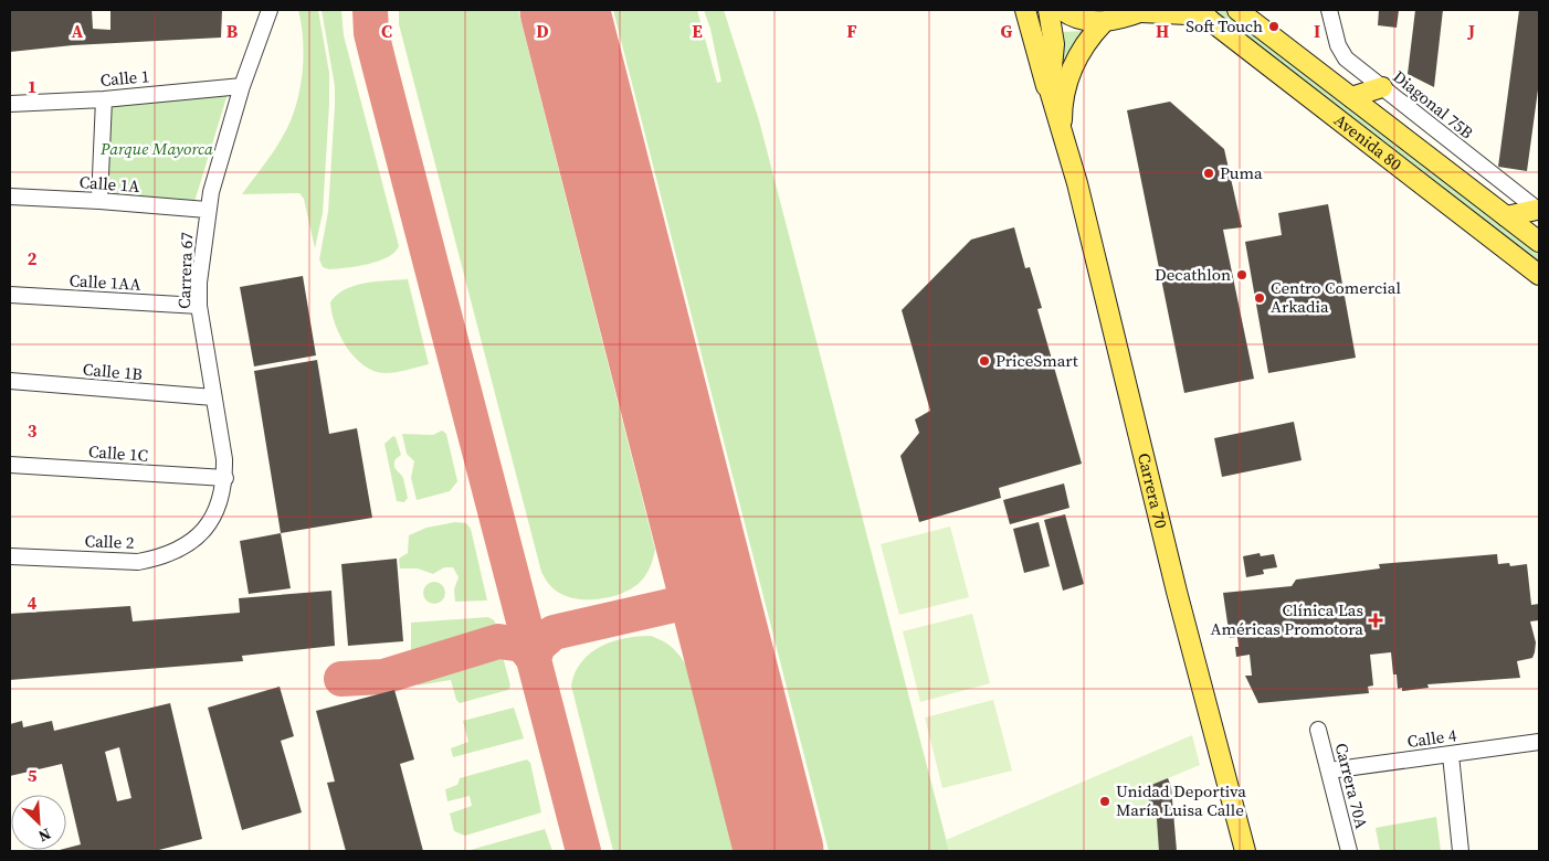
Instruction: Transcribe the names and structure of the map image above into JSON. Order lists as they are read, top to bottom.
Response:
{
  "streets": {
    "main road": ["Avenida 80", "Carrera 70"],
    "street": [
      "Calle 1",
      "Diagonal 75B",
      "Calle 1A",
      "Carrera 67",
      "Calle 1AA",
      "Calle 1B",
      "Calle 1C",
      "Calle 2",
      "Calle 4",
      "Carrera 70A"
    ]
  },
  "crossings": [
    ["Calle 1", "Carrera 67"],
    ["Calle 1A", "Carrera 67"],
    ["Carrera 67", "Calle 1AA"],
    ["Carrera 67", "Calle 1B"],
    ["Carrera 67", "Calle 1C"],
    ["Carrera 67", "Calle 2"],
    ["Calle 4", "Carrera 70A"]
  ],
  "parks": ["Parque Mayorca"],
  "places": {
    "other": [
      "Soft Touch",
      "Puma",
      "Decathlon",
      "Centro Comercial Arkadia",
      "PriceSmart",
      "Unidad Deportiva María Luisa Calle"
    ],
    "health": ["Clínica Las Américas Promotora"]
  },
  "north": "bottom right",
  "grid": {
    "columns": [
      "A",
      "B",
      "C",
      "D",
      "E",
      "F",
      "G",
      "H",
      "I",
      "J"
    ],
    "rows": [
      "1",
      "2",
      "3",
      "4",
      "5"
    ]
  }
}
